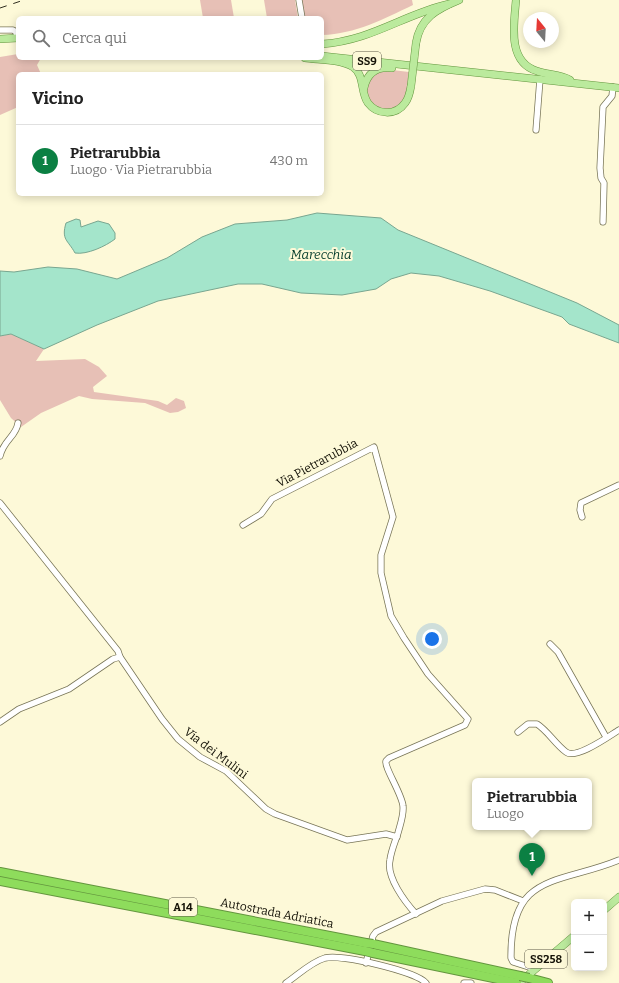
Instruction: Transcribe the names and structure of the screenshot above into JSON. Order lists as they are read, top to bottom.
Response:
{
  "streets": {
    "highway": ["A14", "Autostrada Adriatica"],
    "main road": ["SS9", "SS258"],
    "street": ["Via Pietrarubbia", "Via dei Mulini"]
  },
  "crossings": [
    ["Via Pietrarubbia", "Via dei Mulini"],
    ["Autostrada Adriatica", "SS258"]
  ],
  "water": ["Marecchia"],
  "north": "top",
  "page": {
    "search": "Cerca qui",
    "heading": "Vicino",
    "list": [
      {
        "mark": "1",
        "name": "Pietrarubbia",
        "note": "Luogo · Via Pietrarubbia",
        "value": "430 m"
      }
    ],
    "popup": ["Pietrarubbia", "Luogo"],
    "pins": "1",
    "map_buttons": ["+", "−"]
  }
}
